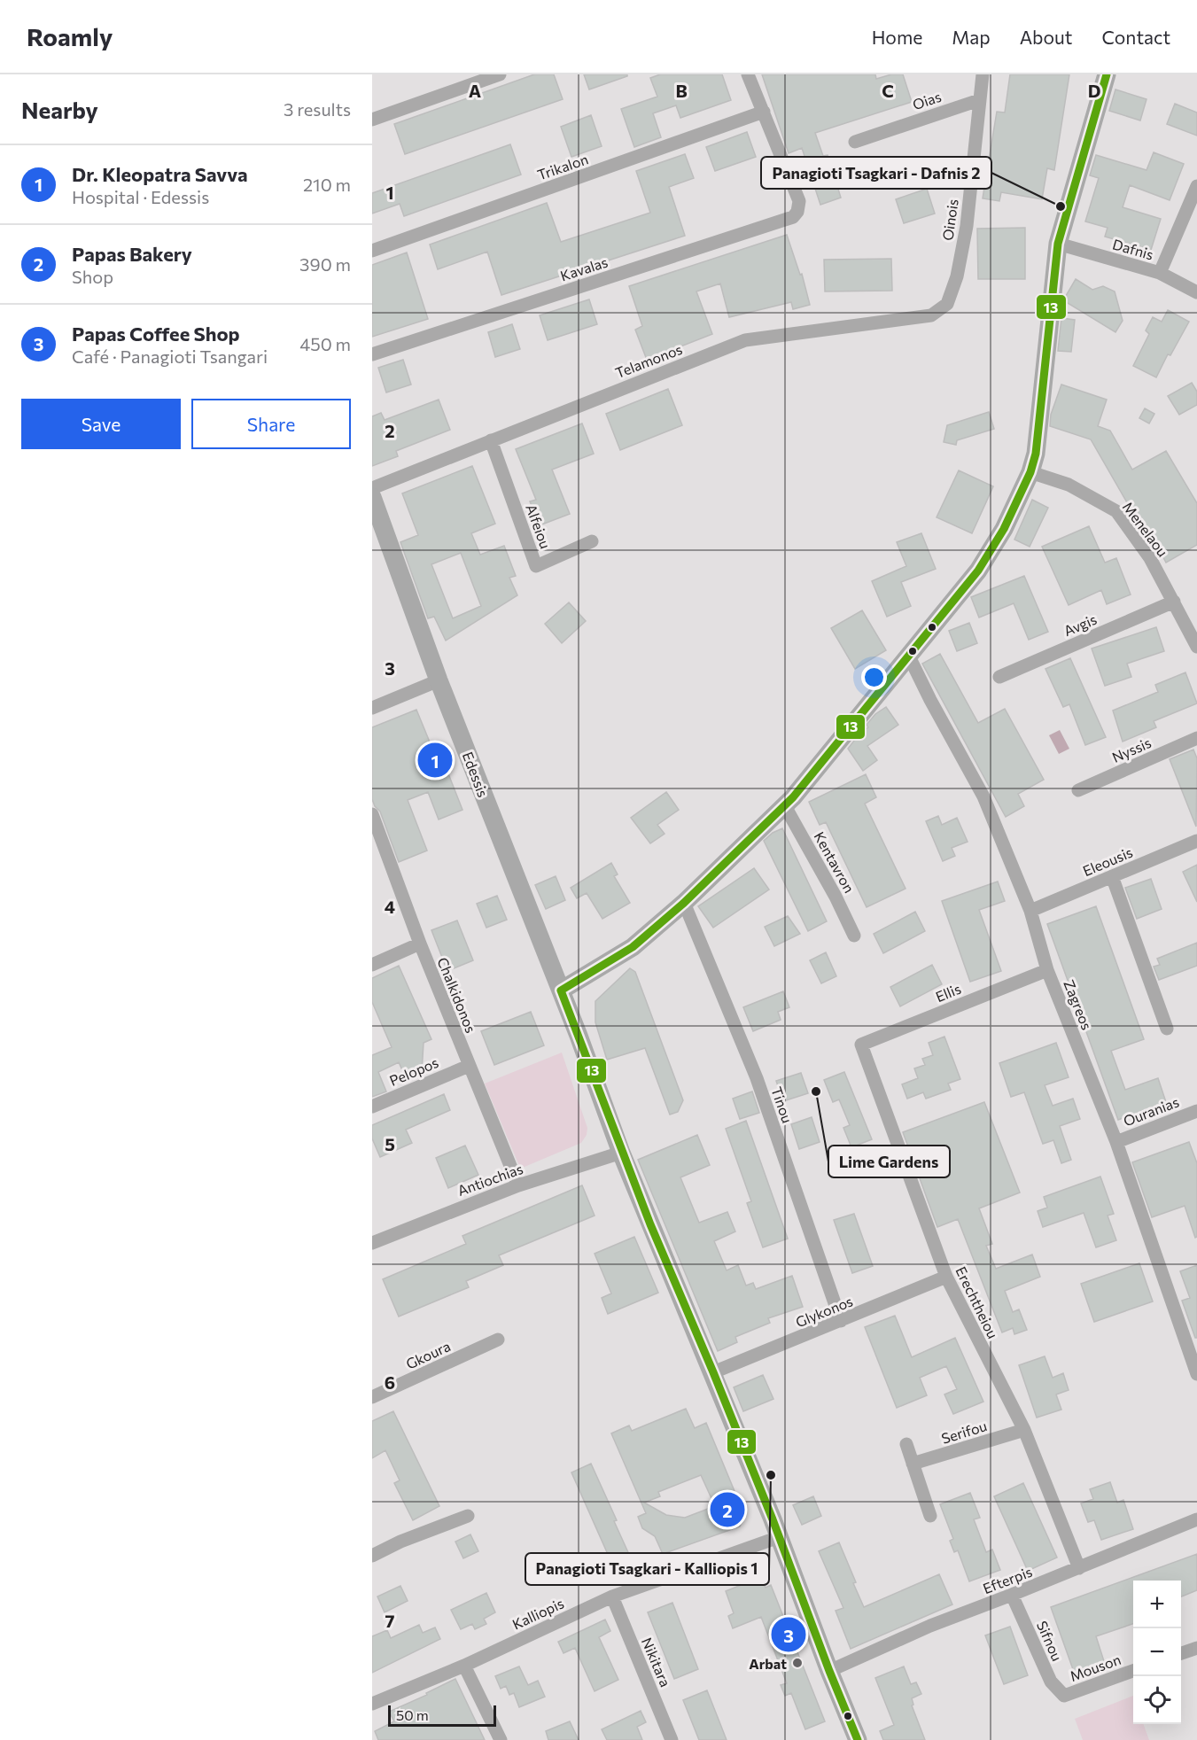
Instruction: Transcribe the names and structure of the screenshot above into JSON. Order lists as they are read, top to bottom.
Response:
{
  "streets": {
    "main road": ["Edessis"],
    "street": [
      "Oias",
      "Trikalon",
      "Oinois",
      "Dafnis",
      "Kavalas",
      "Telamonos",
      "Alfeiou",
      "Menelaou",
      "Avgis",
      "Nyssis",
      "Eleousis",
      "Kentavron",
      "Ellis",
      "Chalkidonos",
      "Zagreos",
      "Pelopos",
      "Tinou",
      "Ouranias",
      "Antiochias",
      "Erechtheiou",
      "Glykonos",
      "Gkoura",
      "Serifou",
      "Efterpis",
      "Kalliopis",
      "Sifnou",
      "Nikitara",
      "Mouson"
    ]
  },
  "crossings": [
    ["Oias", "Oinois"],
    ["Trikalon", "Kavalas"],
    ["Oinois", "Telamonos"],
    ["Telamonos", "Alfeiou"],
    ["Menelaou", "Avgis"],
    ["Edessis", "Antiochias"],
    ["Edessis", "Glykonos"],
    ["Edessis", "Efterpis"],
    ["Edessis", "Kalliopis"],
    ["Eleousis", "Zagreos"],
    ["Ellis", "Zagreos"],
    ["Ellis", "Erechtheiou"],
    ["Chalkidonos", "Pelopos"],
    ["Chalkidonos", "Antiochias"],
    ["Zagreos", "Ouranias"],
    ["Tinou", "Glykonos"],
    ["Erechtheiou", "Glykonos"],
    ["Erechtheiou", "Serifou"],
    ["Erechtheiou", "Efterpis"],
    ["Efterpis", "Sifnou"],
    ["Kalliopis", "Nikitara"],
    ["Sifnou", "Mouson"]
  ],
  "places": [
    "Panagioti Tsagkari - Dafnis 2",
    "Lime Gardens",
    "Panagioti Tsagkari - Kalliopis 1",
    "Arbat"
  ],
  "lines": ["transit line 13"],
  "scale_bar": "50 m",
  "page": {
    "header": "Roamly",
    "nav": [
      "Home",
      "Map",
      "About",
      "Contact"
    ],
    "heading": ["Nearby", "3 results"],
    "list": [
      {
        "mark": "1",
        "name": "Dr. Kleopatra Savva",
        "note": "Hospital · Edessis",
        "value": "210 m"
      },
      {
        "mark": "2",
        "name": "Papas Bakery",
        "note": "Shop",
        "value": "390 m"
      },
      {
        "mark": "3",
        "name": "Papas Coffee Shop",
        "note": "Café · Panagioti Tsangari",
        "value": "450 m"
      }
    ],
    "buttons": ["Save", "Share"],
    "pins": ["1", "2", "3"],
    "map_buttons": ["+", "−"],
    "scale": "50 m"
  },
  "grid": {
    "columns": [
      "A",
      "B",
      "C",
      "D"
    ],
    "rows": [
      "1",
      "2",
      "3",
      "4",
      "5",
      "6",
      "7"
    ]
  }
}
